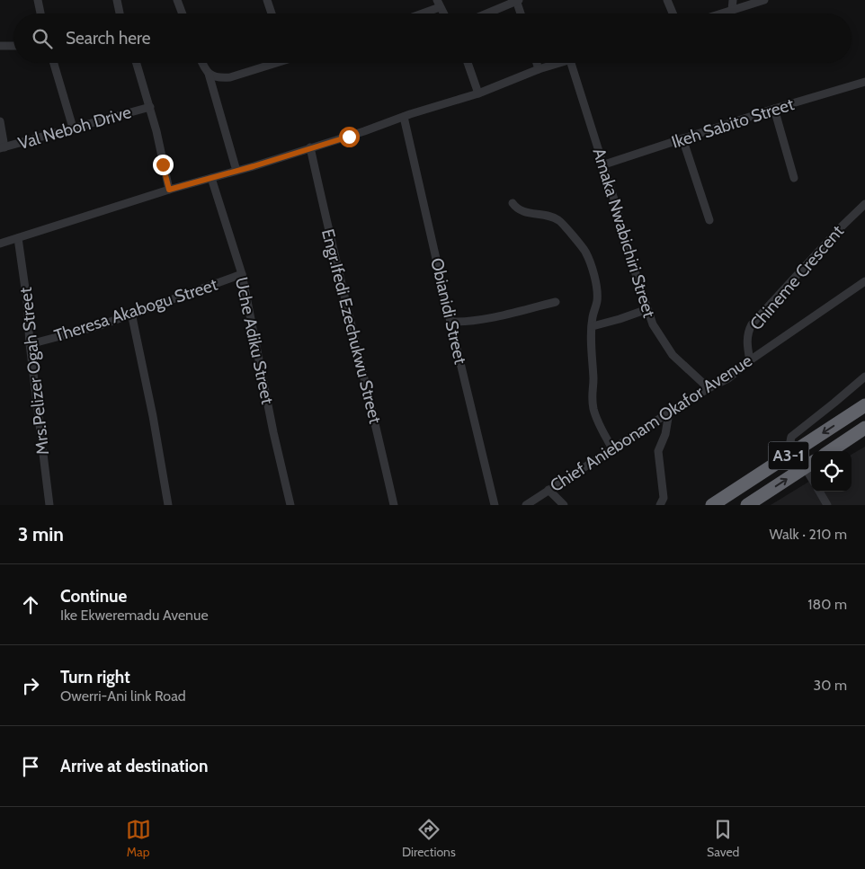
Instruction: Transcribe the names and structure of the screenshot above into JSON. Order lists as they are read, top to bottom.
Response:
{
  "streets": {
    "highway": ["A3-1"],
    "street": [
      "Ikeh Sabito Street",
      "Val Neboh Drive",
      "Amaka Nwabichiri Street",
      "Chineme Crescent",
      "Theresa Akabogu Street",
      "Obianidi Street",
      "Engr.Ifedi Ezechukwu Street",
      "Uche Adiku Street",
      "Mrs.Pelizer Ogah Street",
      "Chief Aniebonam Okafor Avenue"
    ]
  },
  "crossings": [
    ["Ikeh Sabito Street", "Amaka Nwabichiri Street"],
    ["Amaka Nwabichiri Street", "Chief Aniebonam Okafor Avenue"],
    ["Chineme Crescent", "Chief Aniebonam Okafor Avenue"],
    ["Theresa Akabogu Street", "Uche Adiku Street"],
    ["Theresa Akabogu Street", "Mrs.Pelizer Ogah Street"]
  ],
  "page": {
    "search": "Search here",
    "heading": ["3 min", "Walk · 210 m"],
    "list": [
      ["Continue", "Ike Ekweremadu Avenue", "180 m"],
      ["Turn right", "Owerri-Ani link Road", "30 m"],
      "Arrive at destination"
    ],
    "nav": ["Map", "Directions", "Saved"]
  }
}
